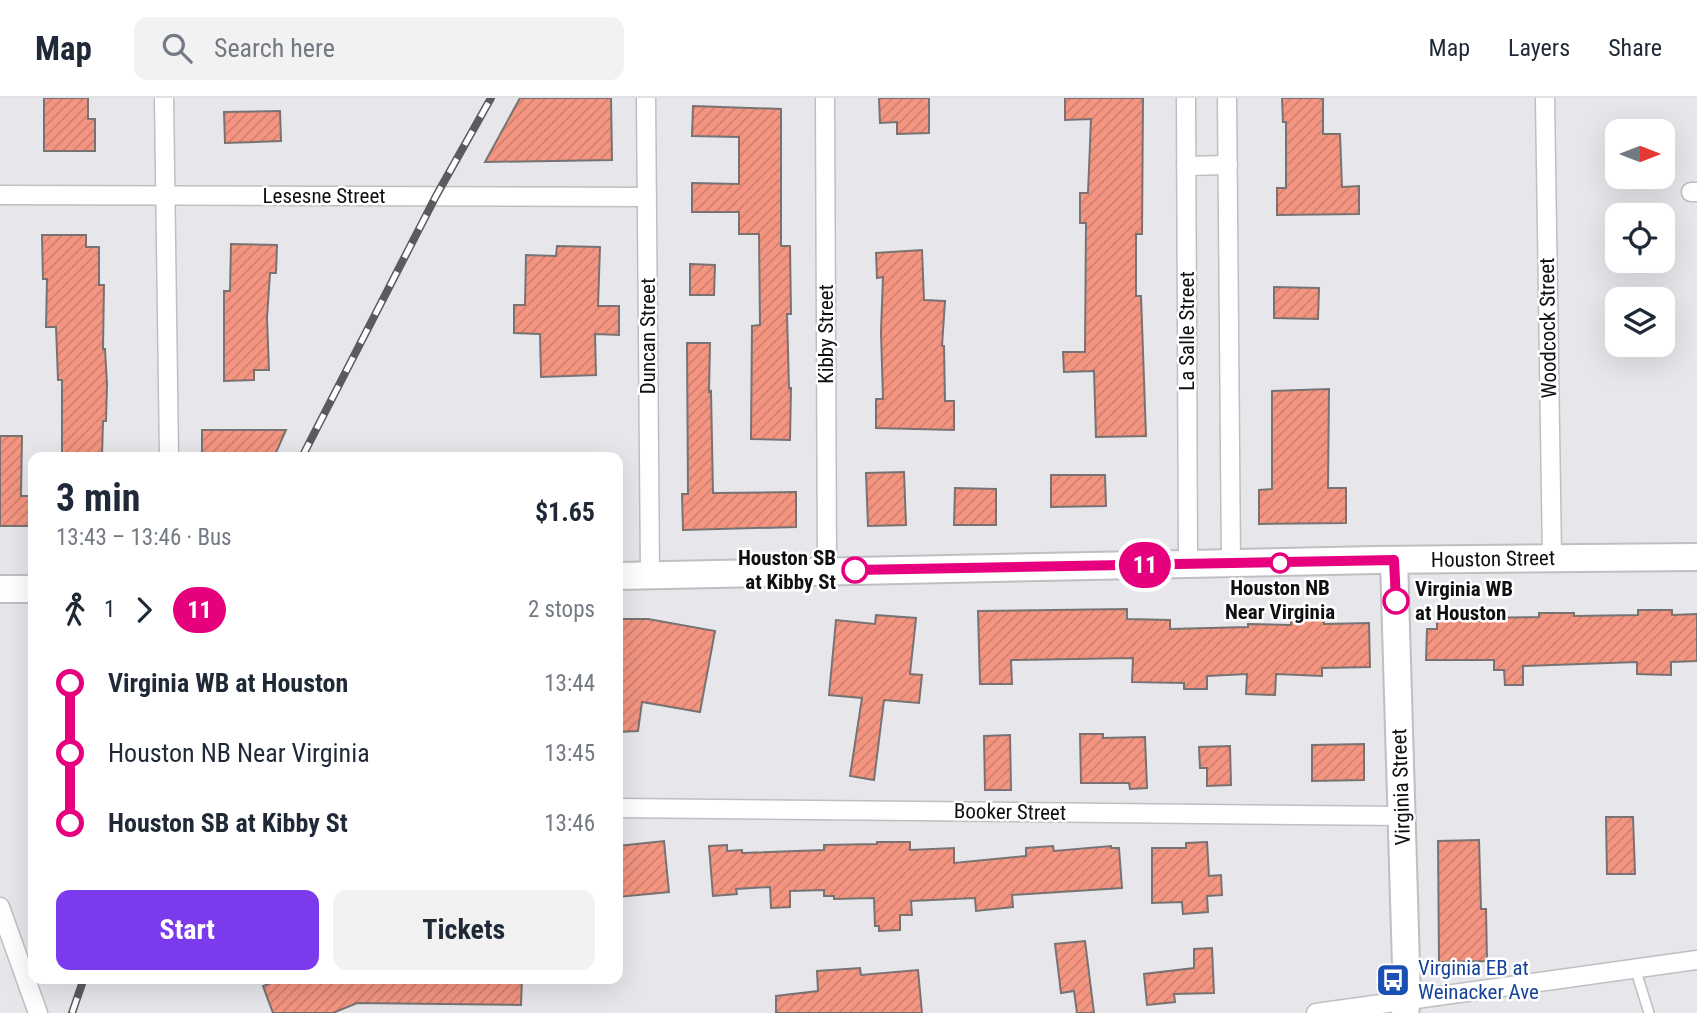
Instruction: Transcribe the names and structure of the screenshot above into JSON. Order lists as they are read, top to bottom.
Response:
{
  "streets": {
    "street": [
      "Lesesne Street",
      "Woodcock Street",
      "La Salle Street",
      "Kibby Street",
      "Duncan Street",
      "Houston Street",
      "Virginia Street",
      "Booker Street"
    ]
  },
  "crossings": [
    ["Lesesne Street", "Duncan Street"],
    ["Woodcock Street", "Houston Street"],
    ["La Salle Street", "Houston Street"],
    ["Kibby Street", "Houston Street"],
    ["Duncan Street", "Houston Street"],
    ["Houston Street", "Virginia Street"],
    ["Virginia Street", "Booker Street"]
  ],
  "places": {
    "other": ["Houston NB Near Virginia", "Houston SB at Kibby St", "Virginia WB at Houston"],
    "bus stop": ["Virginia EB at Weinacker Ave"]
  },
  "lines": ["bus line 11"],
  "north": "right",
  "page": {
    "header": "Map",
    "search": "Search here",
    "nav": ["Map", "Layers", "Share"],
    "on_map": "11",
    "heading": ["3 min", "13:43 – 13:46 · Bus", "$1.65"],
    "legs": ["1", "11", "2 stops"],
    "list": [
      {
        "name": "Virginia WB at Houston",
        "value": "13:44"
      },
      {
        "name": "Houston NB Near Virginia",
        "value": "13:45"
      },
      {
        "name": "Houston SB at Kibby St",
        "value": "13:46"
      }
    ],
    "buttons": ["Start", "Tickets"]
  }
}
